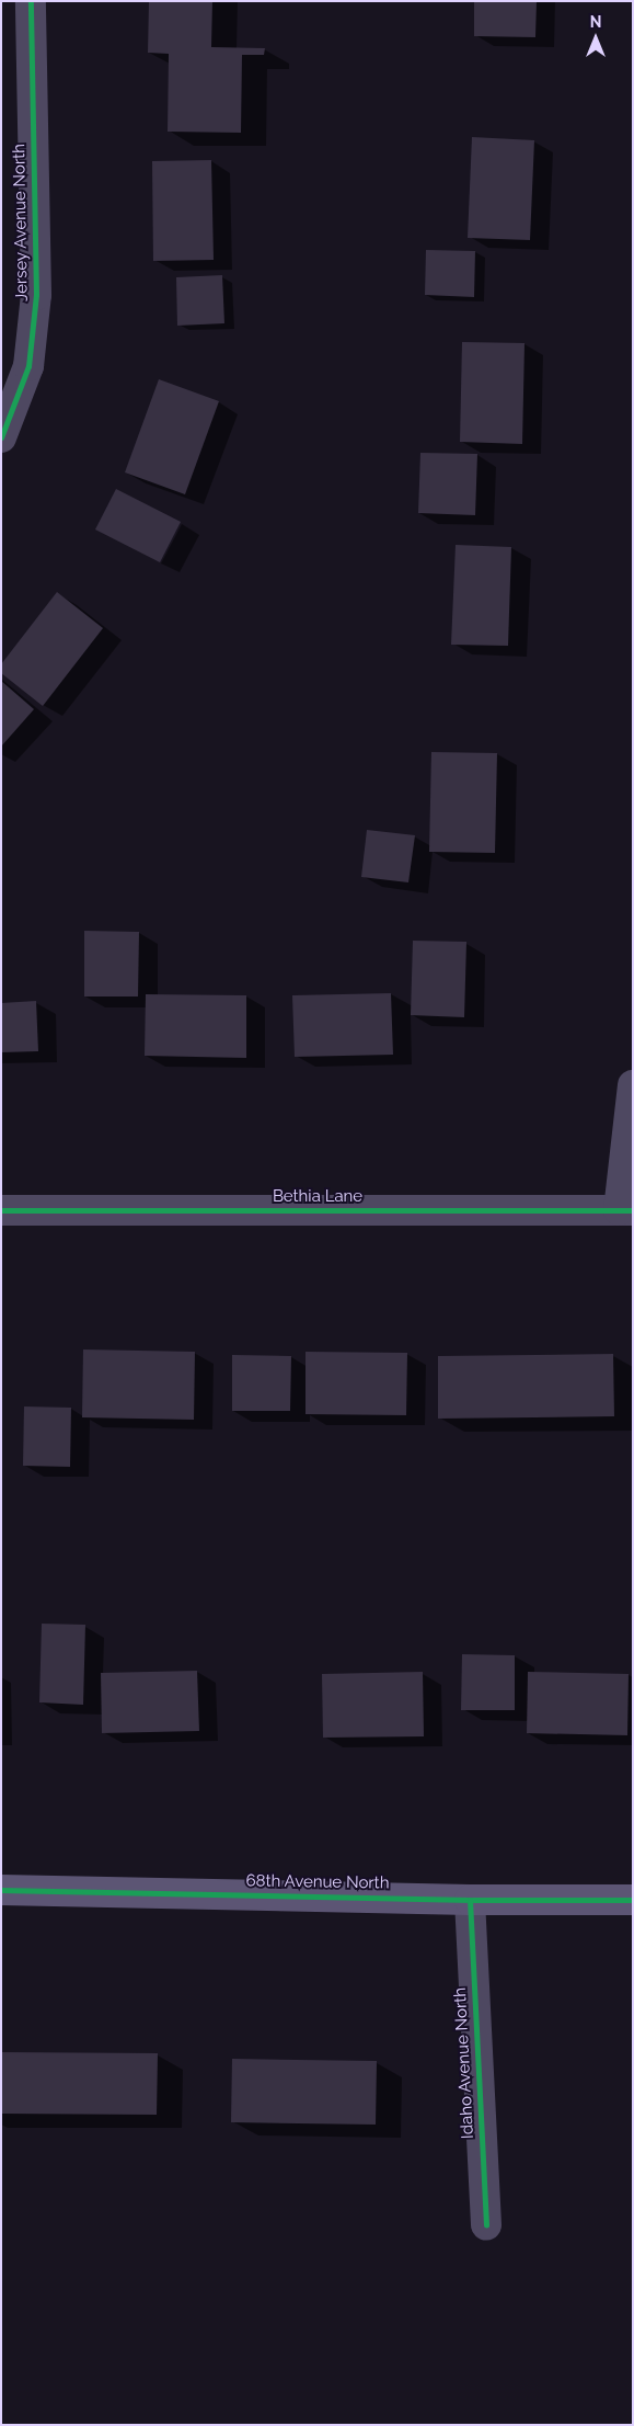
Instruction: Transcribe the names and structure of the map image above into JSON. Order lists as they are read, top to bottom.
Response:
{
  "streets": {
    "street": [
      "Jersey Avenue North",
      "Bethia Lane",
      "68th Avenue North",
      "Idaho Avenue North"
    ]
  },
  "crossings": [
    ["68th Avenue North", "Idaho Avenue North"]
  ],
  "north": "top"
}
